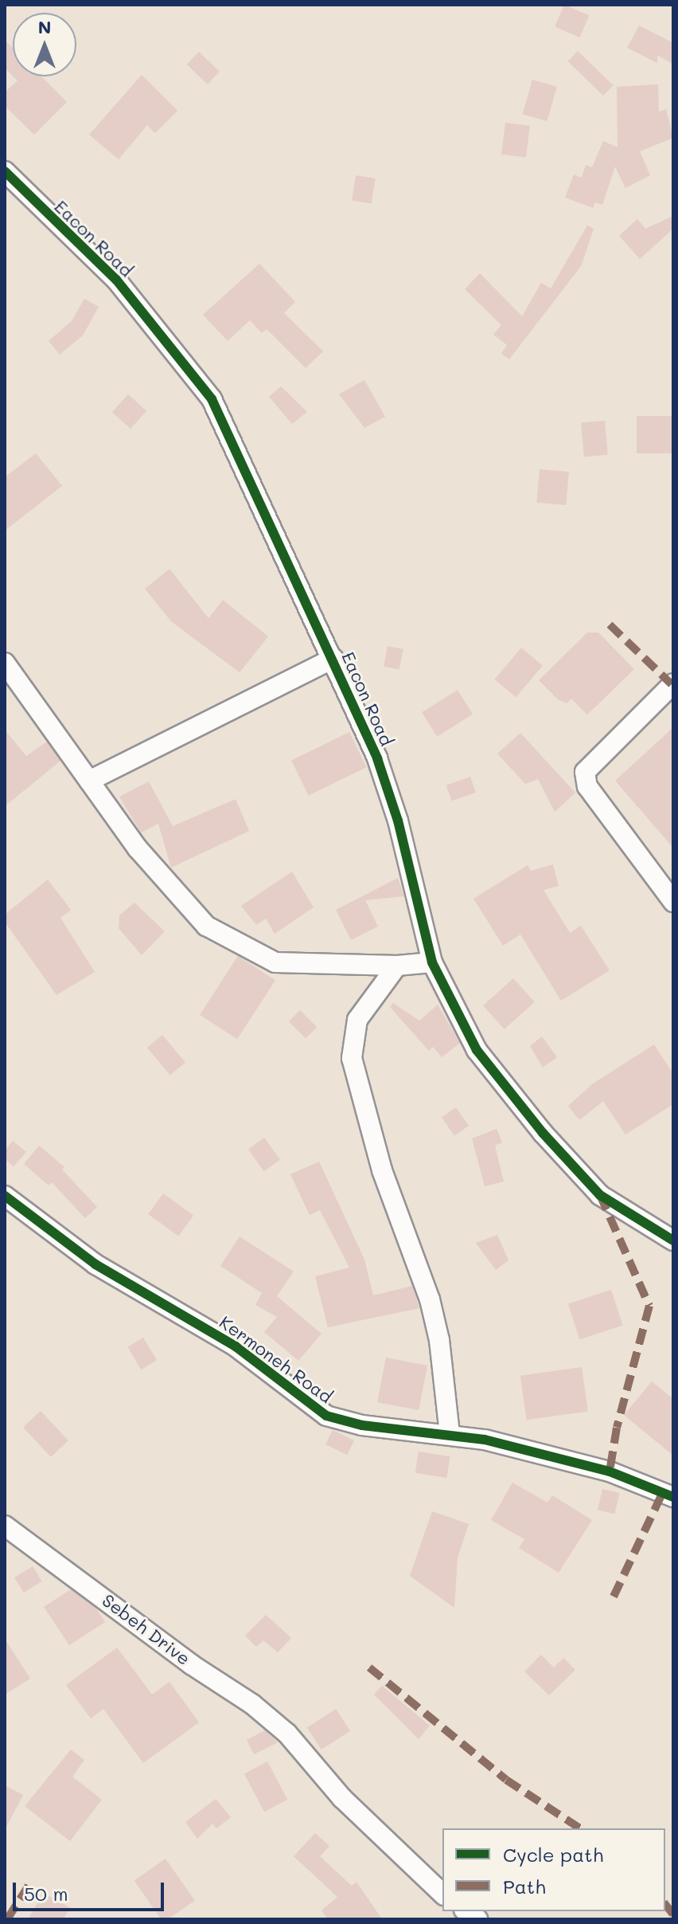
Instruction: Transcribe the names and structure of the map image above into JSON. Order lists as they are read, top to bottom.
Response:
{
  "streets": {
    "street": ["Eacon Road", "Kermoneh Road", "Sebeh Drive"]
  },
  "legend": ["Cycle path", "Path"],
  "scale_bar": "50 m",
  "north": "top"
}
